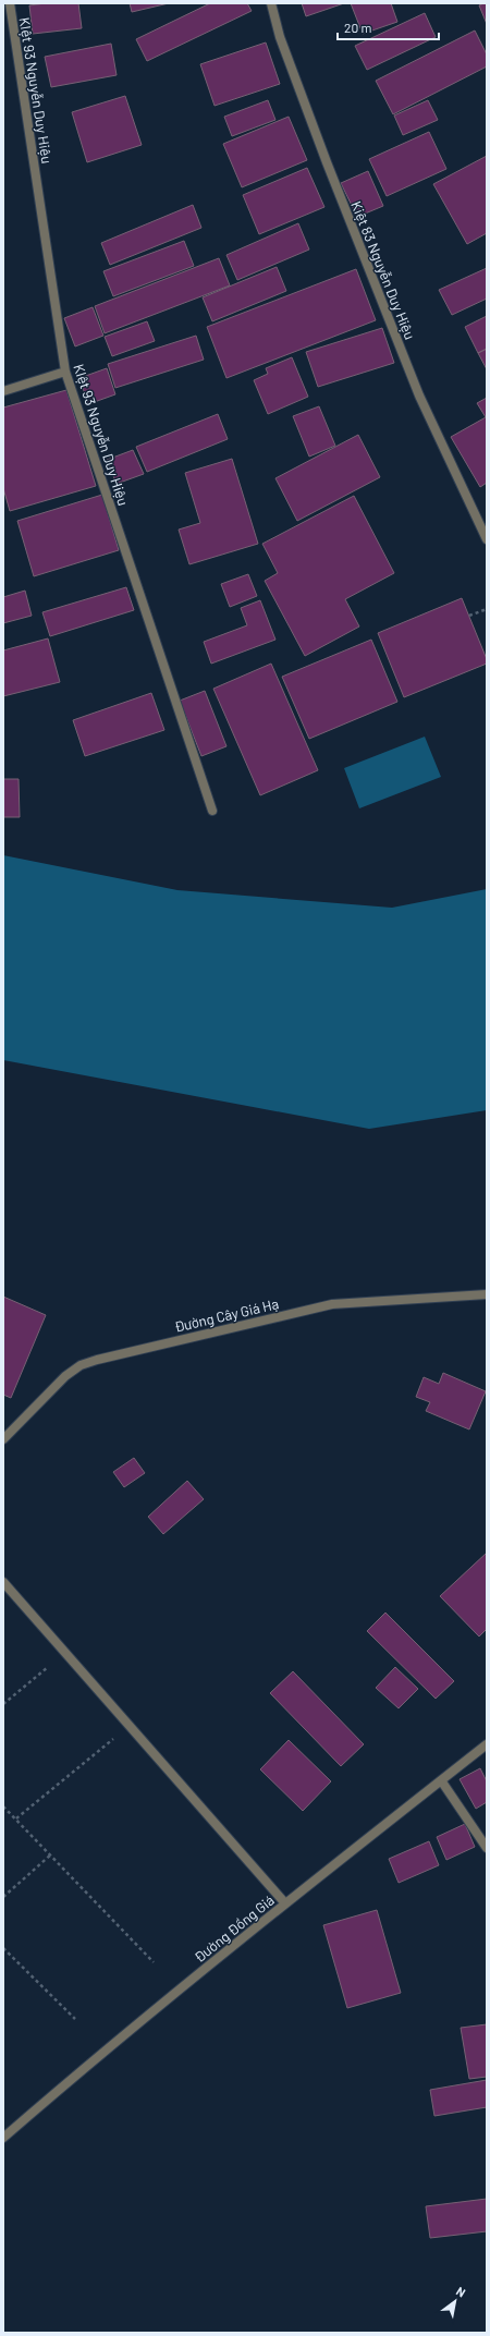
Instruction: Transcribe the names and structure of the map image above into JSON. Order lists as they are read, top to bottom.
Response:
{
  "streets": {
    "street": [
      "KIệt 93 Nguyễn Duy Hiệu",
      "Kiệt 83 Nguyễn Duy Hiệu",
      "Đường Cây Giá Hạ",
      "Đường Đồng Giá"
    ]
  },
  "scale_bar": "20 m",
  "north": "top right"
}
